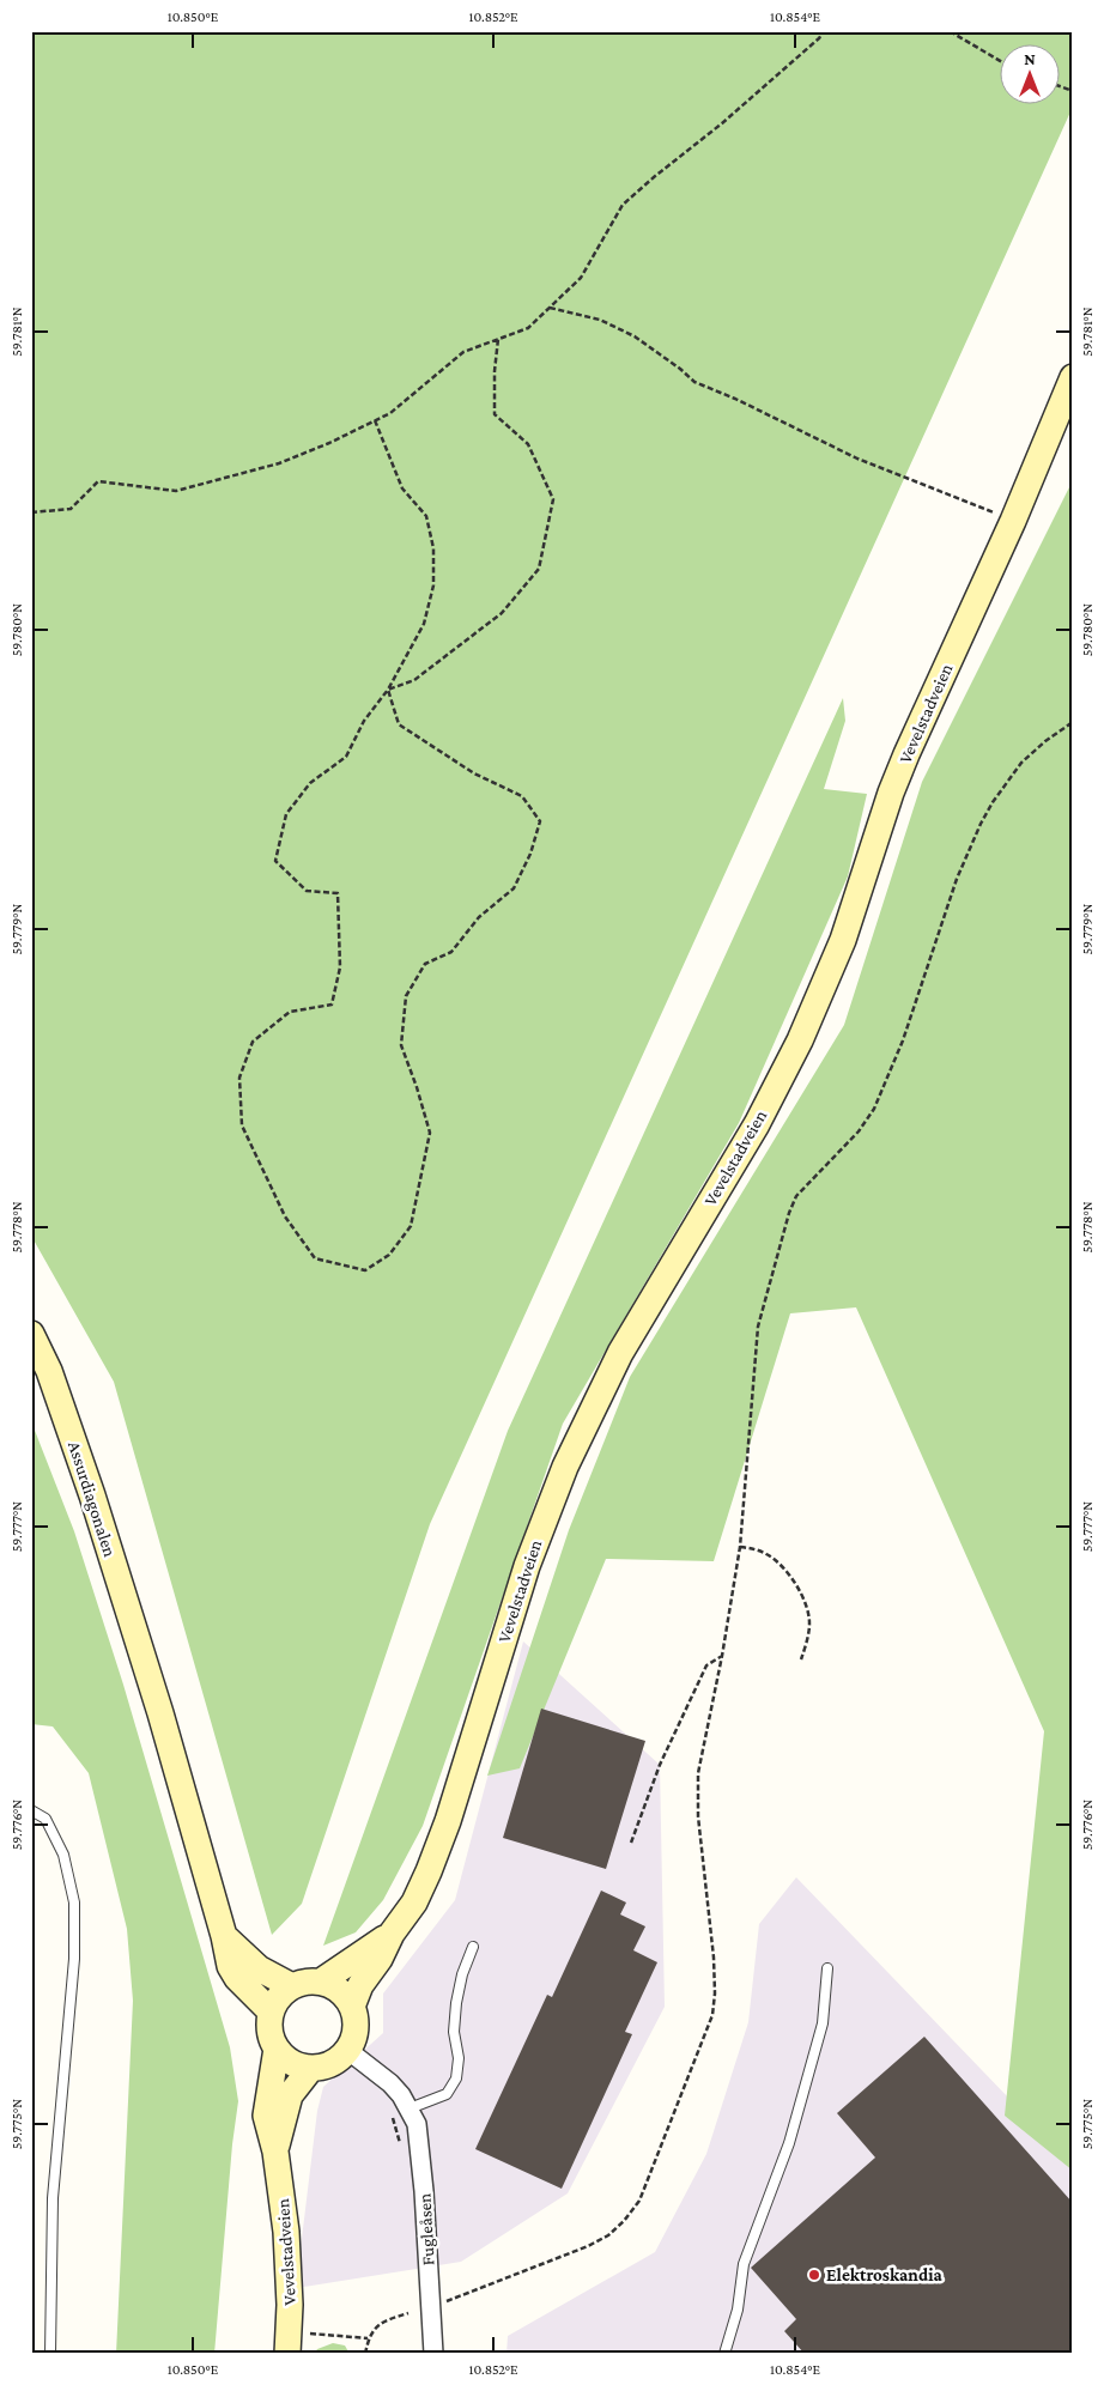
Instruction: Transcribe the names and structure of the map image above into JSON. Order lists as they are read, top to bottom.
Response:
{
  "streets": {
    "main road": ["Vevelstadveien", "Assurdiagonalen"],
    "street": ["Fugleåsen"]
  },
  "crossings": [
    ["Vevelstadveien", "Fugleåsen"]
  ],
  "places": ["Elektroskandia"],
  "north": "top",
  "coordinates": [
    "10.850°E",
    "10.852°E",
    "10.854°E",
    "59.781°N",
    "59.780°N",
    "59.779°N",
    "59.778°N",
    "59.777°N",
    "59.776°N",
    "59.775°N"
  ]
}
